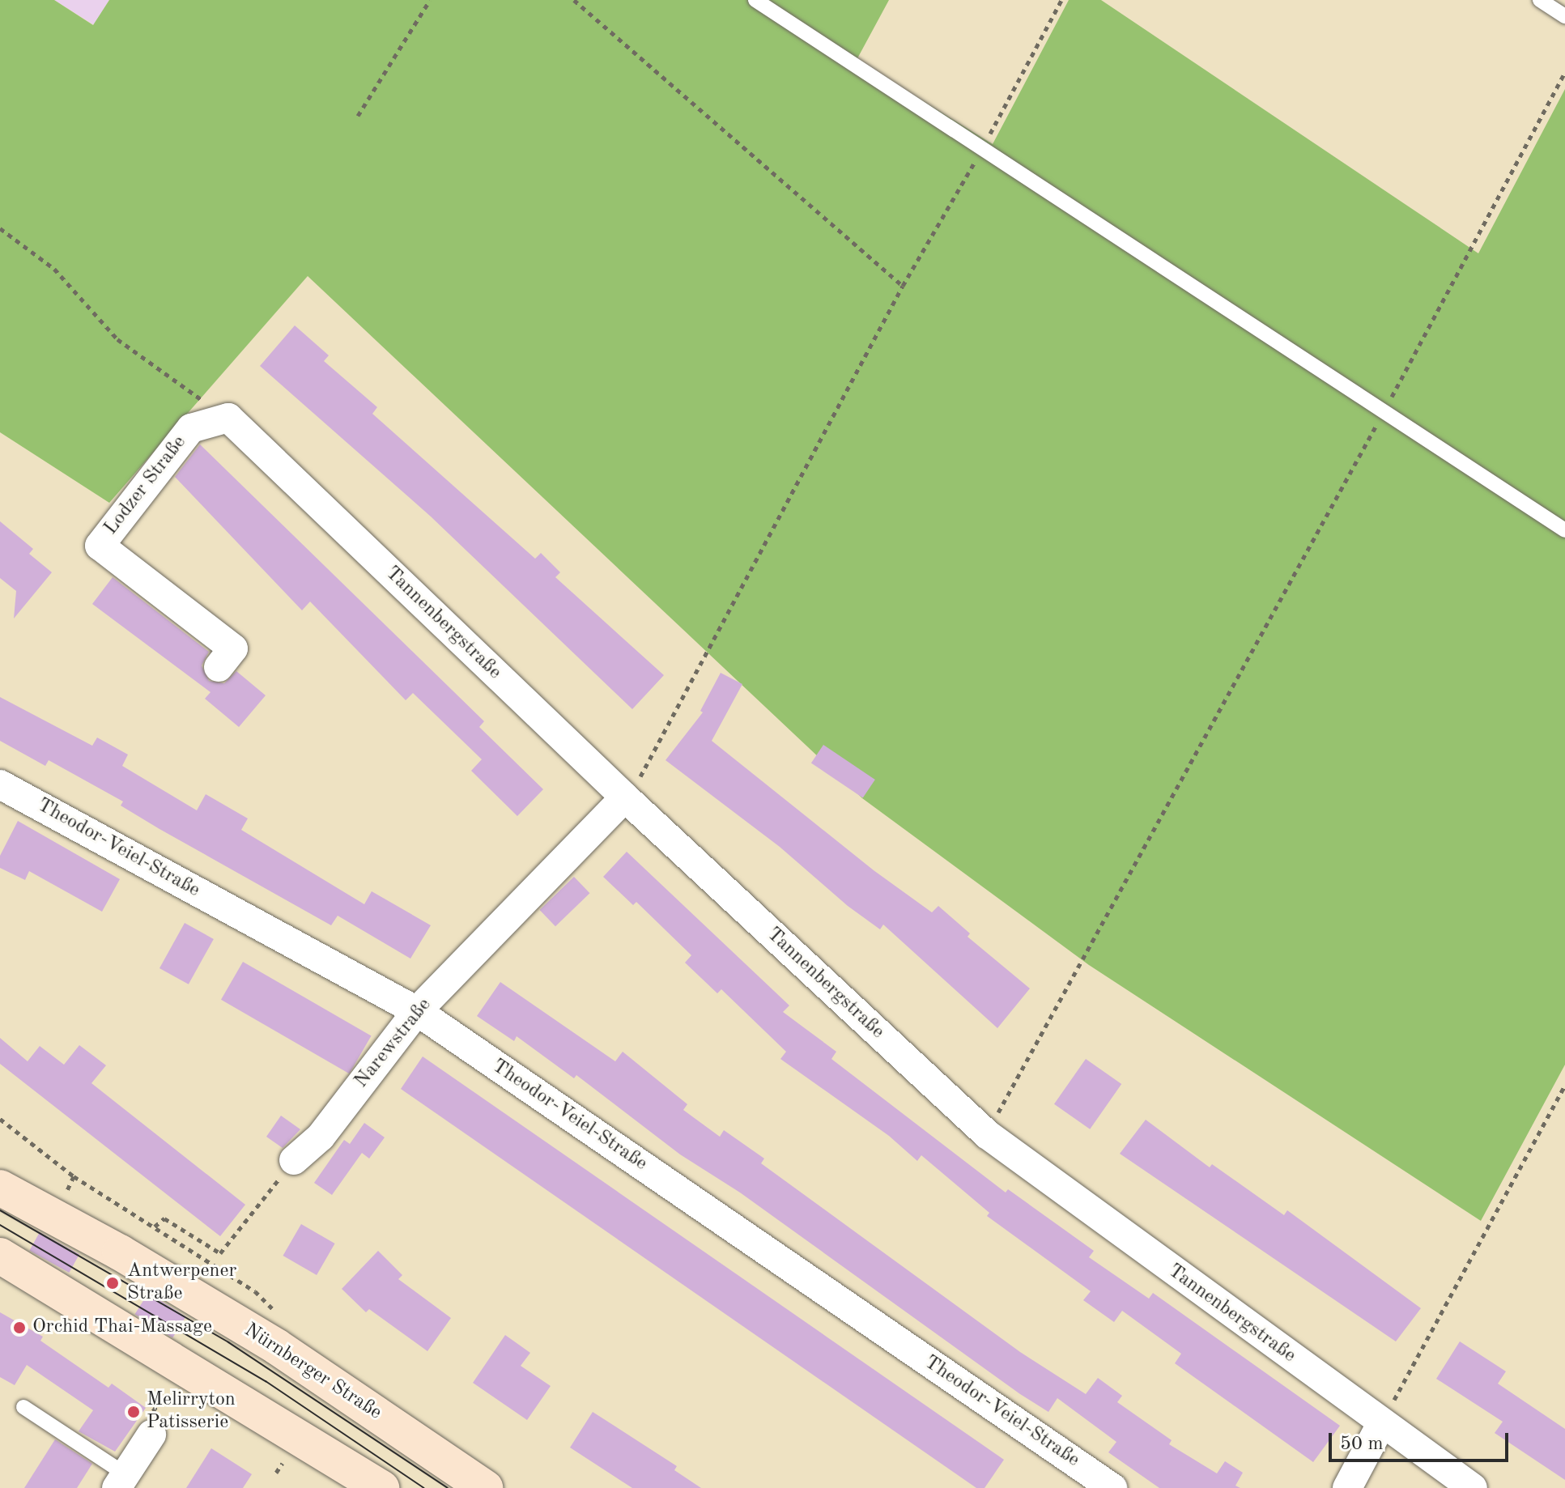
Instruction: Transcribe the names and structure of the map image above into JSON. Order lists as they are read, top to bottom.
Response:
{
  "streets": {
    "main road": ["Nürnberger Straße"],
    "street": [
      "Lodzer Straße",
      "Tannenbergstraße",
      "Theodor-Veiel-Straße",
      "Narewstraße"
    ]
  },
  "crossings": [
    ["Lodzer Straße", "Tannenbergstraße"],
    ["Tannenbergstraße", "Narewstraße"],
    ["Theodor-Veiel-Straße", "Narewstraße"]
  ],
  "places": ["Antwerpener Straße", "Orchid Thai-Massage", "Melirryton Patisserie"],
  "scale_bar": "50 m"
}
